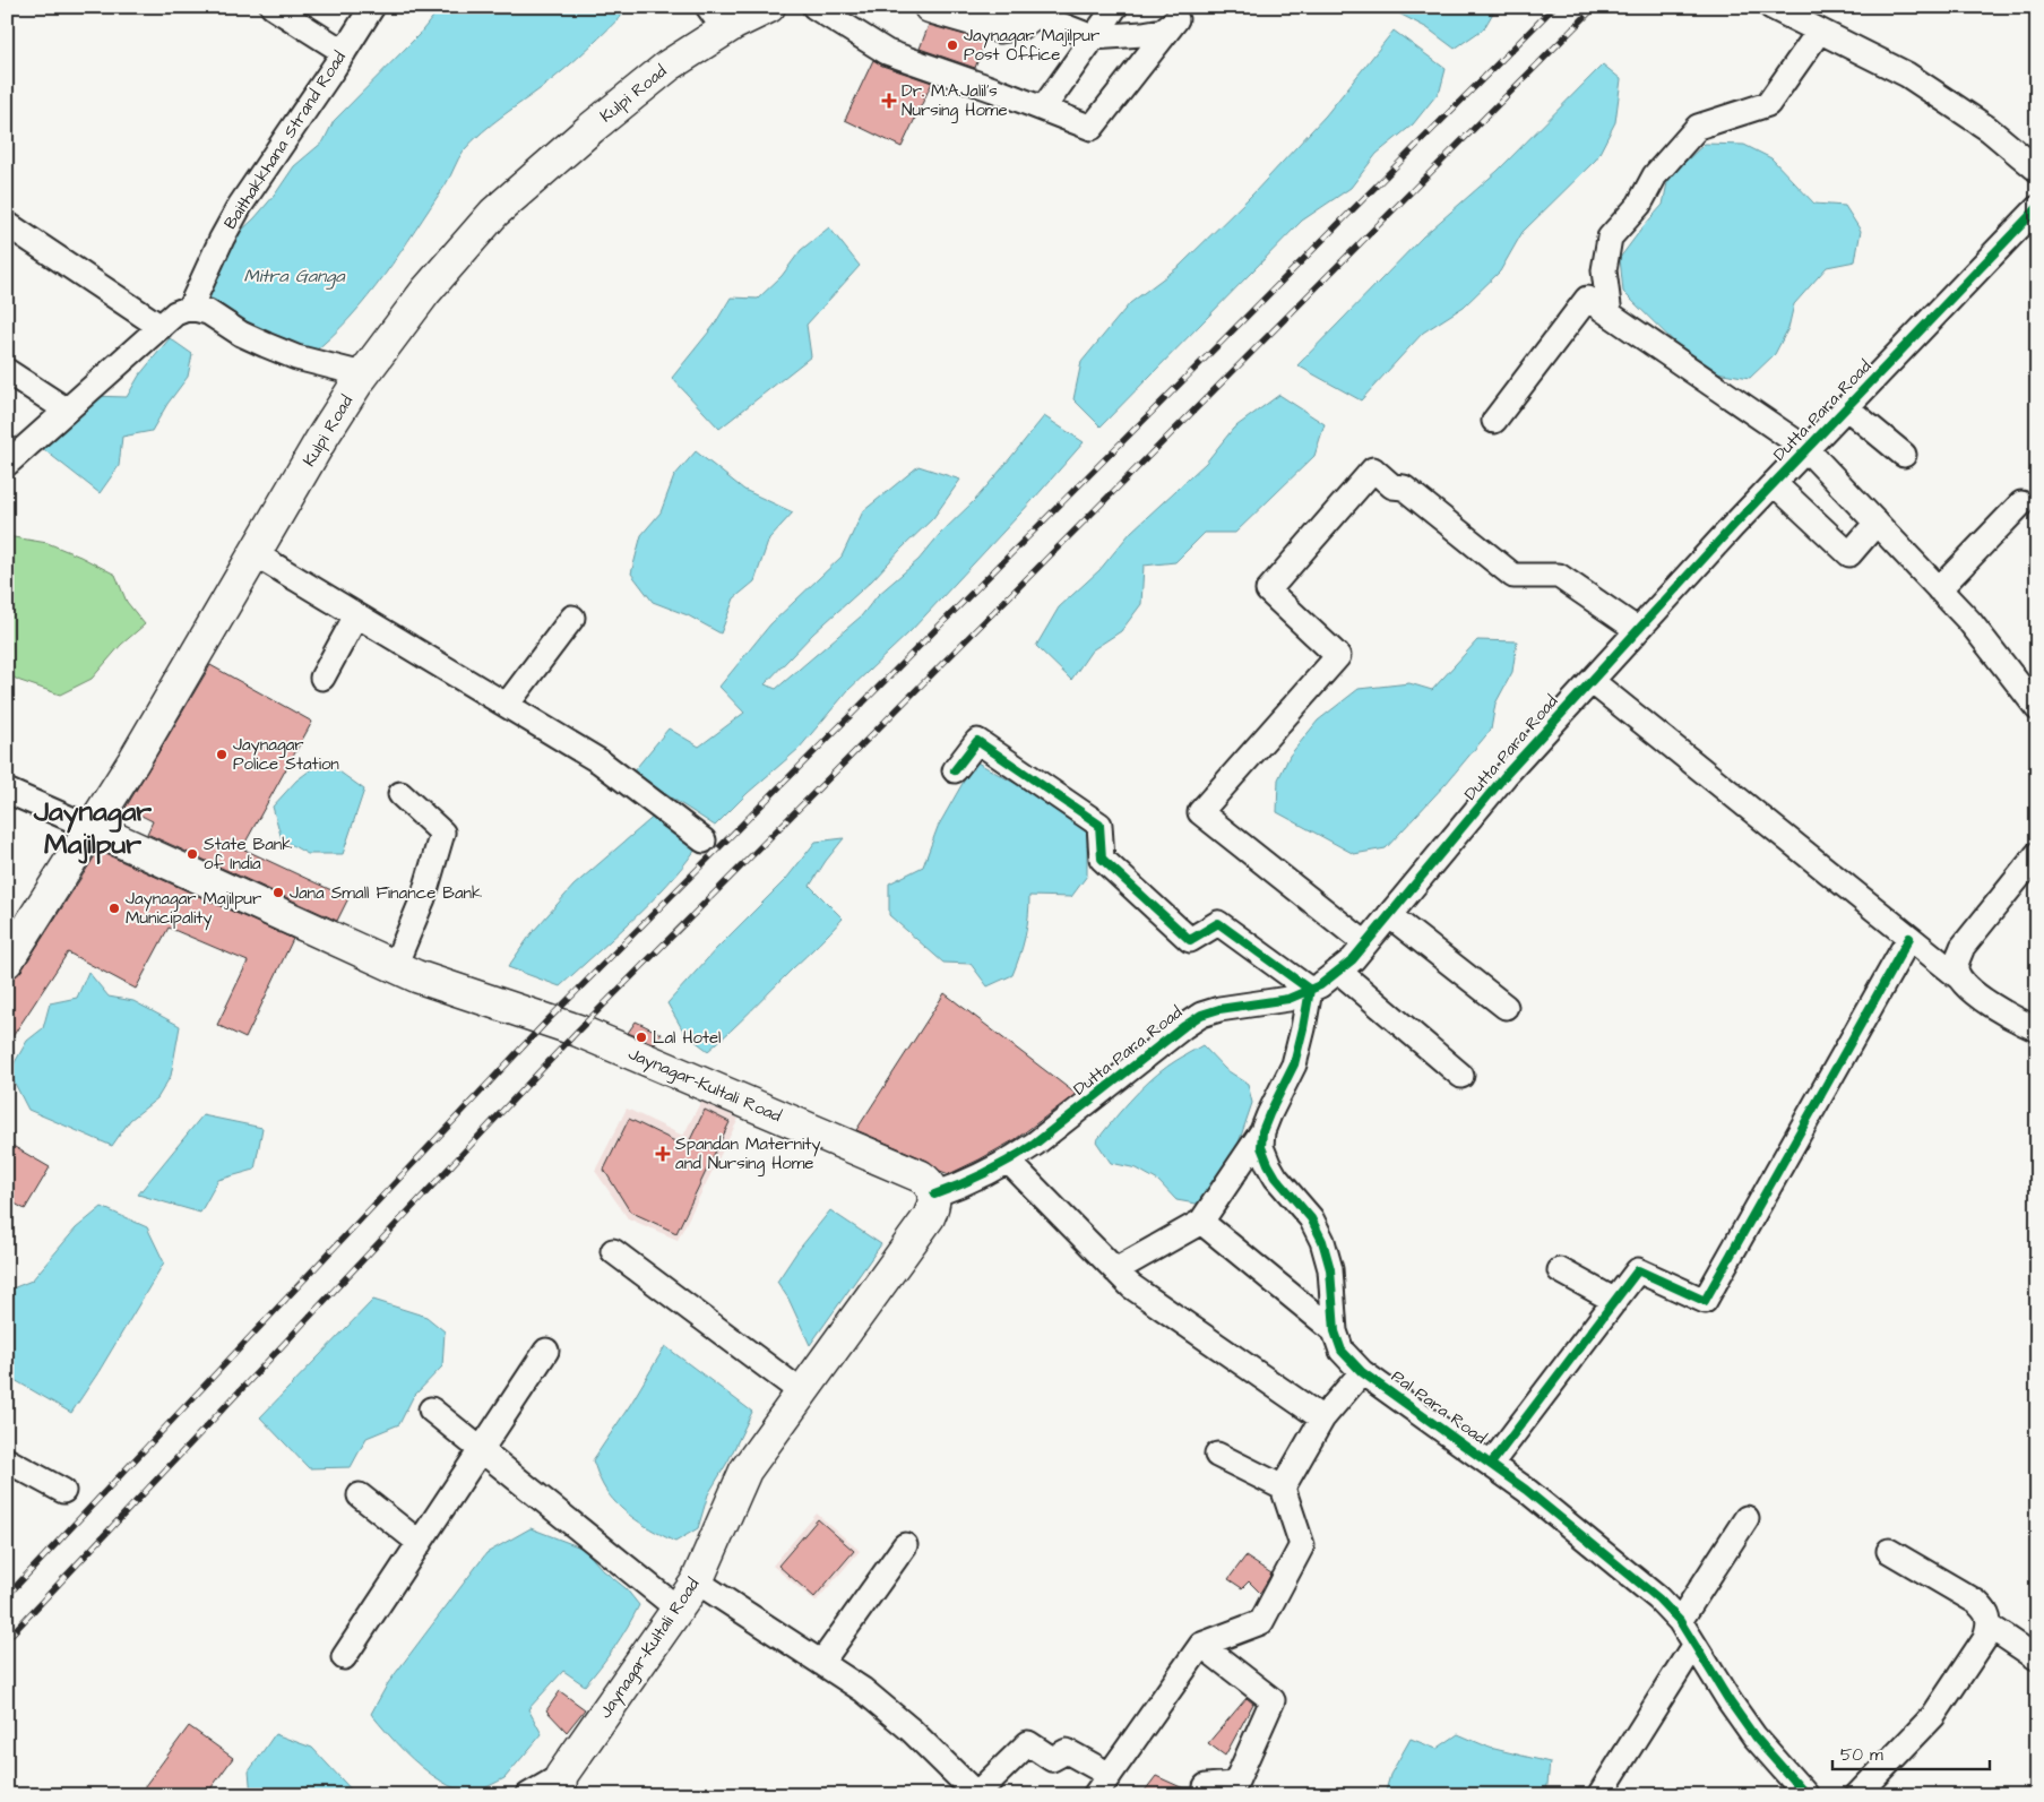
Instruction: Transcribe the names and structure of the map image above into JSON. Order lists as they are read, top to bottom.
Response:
{
  "streets": {
    "main road": ["Kulpi Road", "Jaynagar-Kultali Road"],
    "street": ["Baithakkhana Strand Road", "Dutta Para Road", "Pal Para Road"]
  },
  "crossings": [
    ["Kulpi Road", "Jaynagar-Kultali Road"],
    ["Dutta Para Road", "Jaynagar-Kultali Road"]
  ],
  "districts": ["Jaynagar Majilpur"],
  "water": ["Mitra Ganga"],
  "places": {
    "other": [
      "Jaynagar Majilpur Post Office",
      "Jaynagar Police Station",
      "State Bank of India",
      "Jana Small Finance Bank",
      "Jaynagar Majilpur Municipality",
      "Lal Hotel"
    ],
    "health": ["Dr. M.A.Jalil's Nursing Home", "Spandan Maternity and Nursing Home"]
  },
  "scale_bar": "50 m"
}
